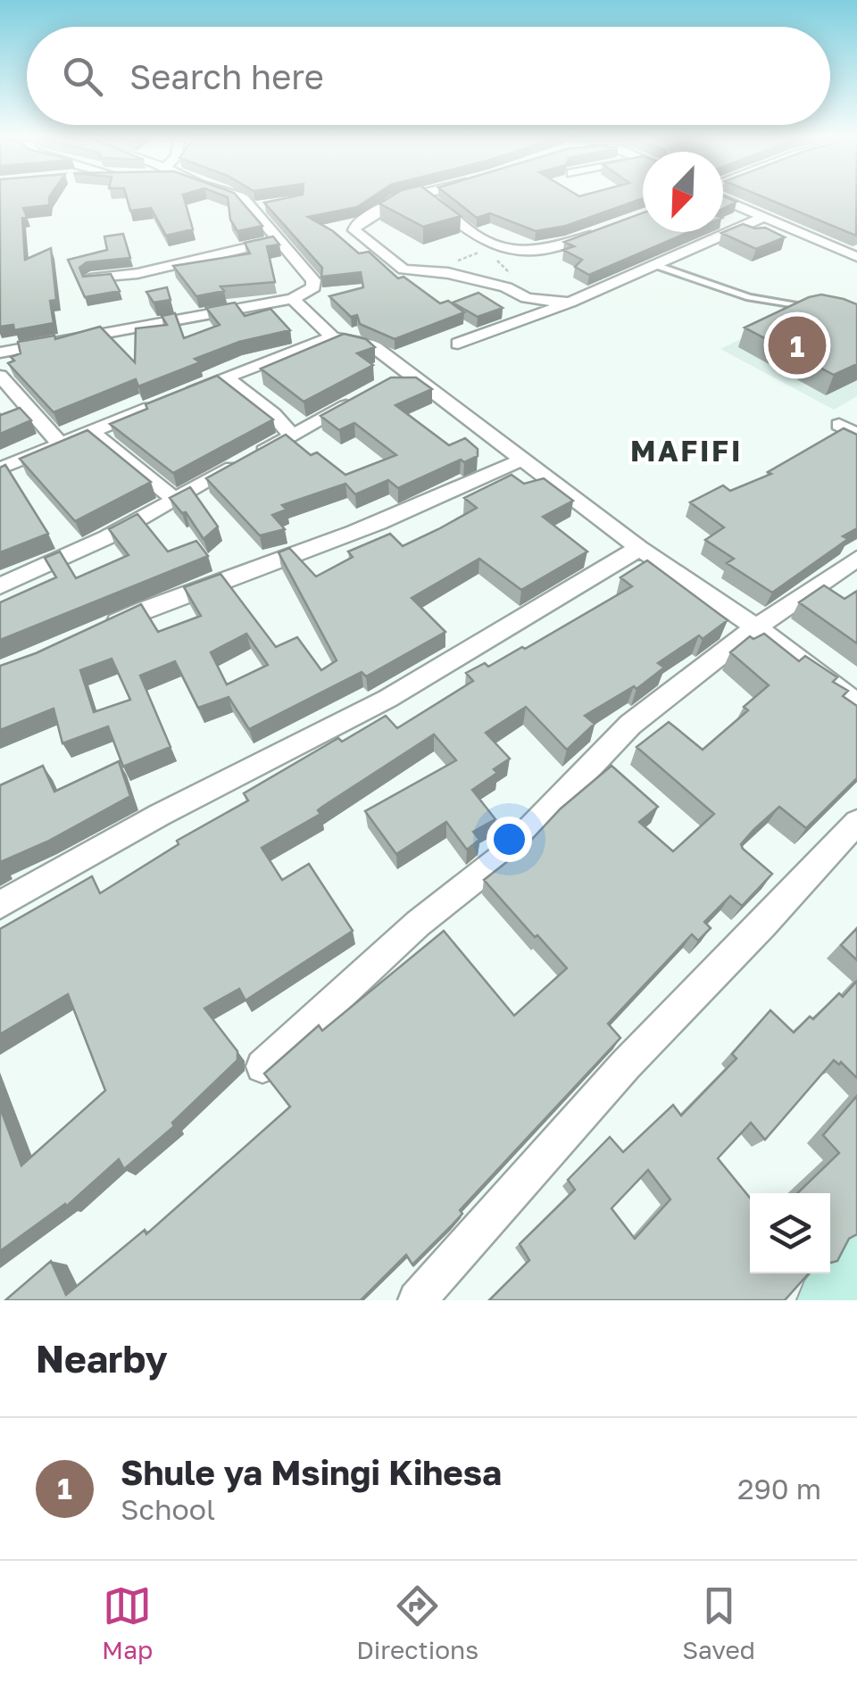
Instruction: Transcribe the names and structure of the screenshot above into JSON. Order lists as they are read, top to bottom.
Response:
{
  "districts": ["MAFIFI"],
  "north": "bottom left",
  "page": {
    "search": "Search here",
    "pins": "1",
    "heading": "Nearby",
    "list": [
      {
        "mark": "1",
        "name": "Shule ya Msingi Kihesa",
        "note": "School",
        "value": "290 m"
      }
    ],
    "nav": ["Map", "Directions", "Saved"]
  }
}
